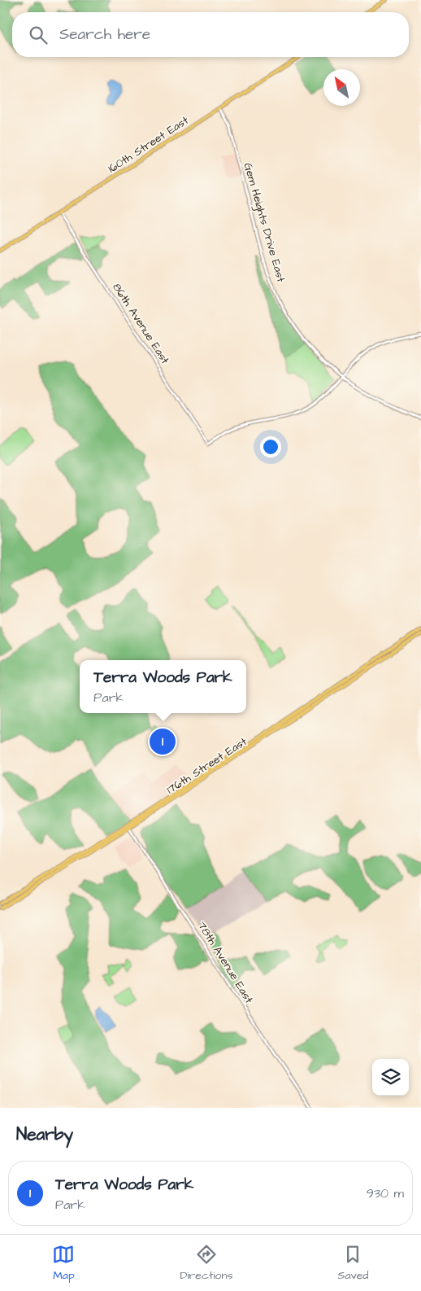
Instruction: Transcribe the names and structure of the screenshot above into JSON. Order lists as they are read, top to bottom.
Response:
{
  "streets": {
    "main road": ["160th Street East", "176th Street East"],
    "street": ["Gem Heights Drive East", "86th Avenue East", "78th Avenue East"]
  },
  "crossings": [
    ["160th Street East", "Gem Heights Drive East"],
    ["160th Street East", "86th Avenue East"],
    ["Gem Heights Drive East", "86th Avenue East"],
    ["176th Street East", "78th Avenue East"]
  ],
  "north": "top left",
  "page": {
    "search": "Search here",
    "popup": ["Terra Woods Park", "Park"],
    "pins": "1",
    "heading": "Nearby",
    "list": [
      {
        "mark": "1",
        "name": "Terra Woods Park",
        "note": "Park",
        "value": "930 m"
      }
    ],
    "nav": ["Map", "Directions", "Saved"]
  }
}
